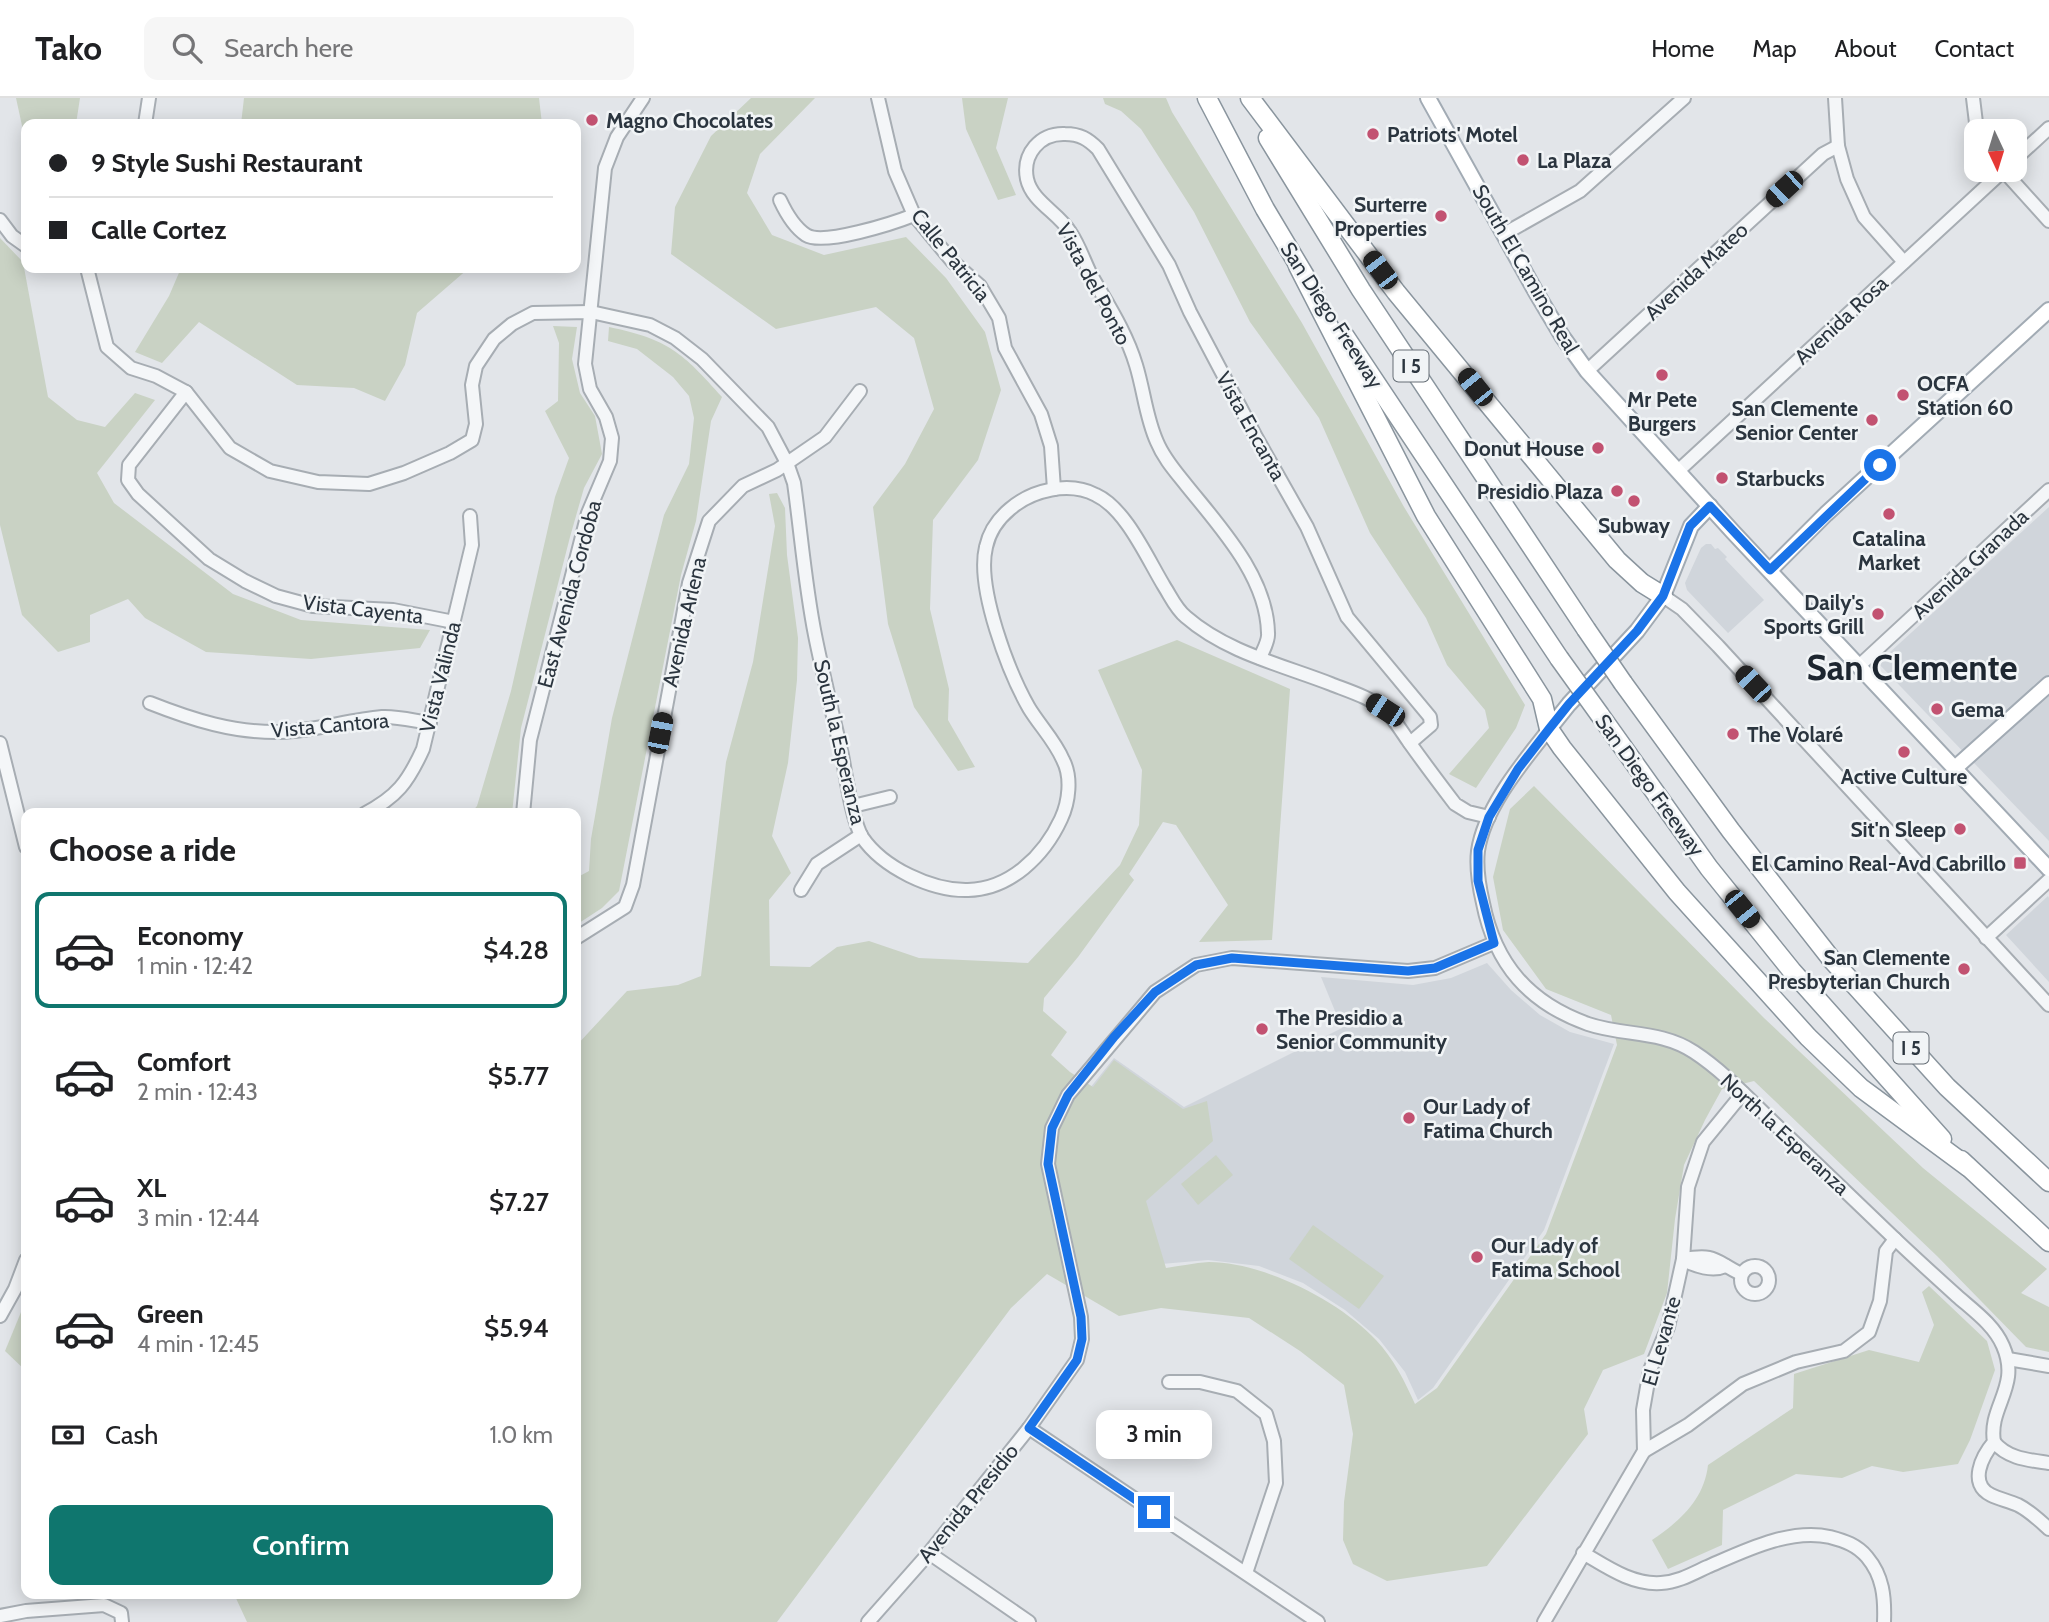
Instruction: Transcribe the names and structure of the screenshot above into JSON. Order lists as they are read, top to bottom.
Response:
{
  "streets": {
    "highway": ["San Diego Freeway", "I 5"],
    "main road": ["South El Camino Real"],
    "street": [
      "Calle Patricia",
      "Avenida Mateo",
      "Vista del Ponto",
      "Avenida Rosa",
      "Vista Encanta",
      "Avenida Granada",
      "East Avenida Cordoba",
      "Vista Cayenta",
      "Avenida Arlena",
      "Vista Valinda",
      "Vista Cantora",
      "South la Esperanza",
      "North la Esperanza",
      "El Levante",
      "Avenida Presidio"
    ]
  },
  "crossings": [
    ["Calle Patricia", "South la Esperanza"],
    ["South El Camino Real", "Avenida Mateo"],
    ["South El Camino Real", "Avenida Rosa"],
    ["South El Camino Real", "Avenida Granada"],
    ["Vista del Ponto", "Vista Encanta"],
    ["Vista del Ponto", "South la Esperanza"],
    ["Vista Encanta", "South la Esperanza"],
    ["East Avenida Cordoba", "South la Esperanza"],
    ["Vista Cayenta", "Vista Valinda"],
    ["Vista Cayenta", "South la Esperanza"],
    ["Avenida Arlena", "South la Esperanza"],
    ["Vista Valinda", "Vista Cantora"],
    ["North la Esperanza", "El Levante"],
    ["North la Esperanza", "Avenida Presidio"]
  ],
  "districts": ["San Clemente"],
  "places": {
    "other": [
      "Magno Chocolates",
      "Patriots' Motel",
      "La Plaza",
      "Surterre Properties",
      "Mr Pete Burgers",
      "OCFA Station 60",
      "San Clemente Senior Center",
      "Donut House",
      "Starbucks",
      "Presidio Plaza",
      "Subway",
      "Catalina Market",
      "Daily's Sports Grill",
      "Gema",
      "The Volaré",
      "Active Culture",
      "Sit'n Sleep",
      "San Clemente Presbyterian Church",
      "The Presidio a Senior Community",
      "Our Lady of Fatima Church",
      "Our Lady of Fatima School"
    ],
    "transit": ["El Camino Real-Avd Cabrillo"]
  },
  "north": "bottom",
  "page": {
    "header": "Tako",
    "search": "Search here",
    "nav": [
      "Home",
      "Map",
      "About",
      "Contact"
    ],
    "banner": ["9 Style Sushi Restaurant", "Calle Cortez"],
    "heading": "Choose a ride",
    "list": [
      {
        "name": "Economy",
        "note": "1 min · 12:42",
        "value": "$4.28"
      },
      {
        "name": "Comfort",
        "note": "2 min · 12:43",
        "value": "$5.77"
      },
      {
        "name": "XL",
        "note": "3 min · 12:44",
        "value": "$7.27"
      },
      {
        "name": "Green",
        "note": "4 min · 12:45",
        "value": "$5.94"
      }
    ],
    "pay": ["Cash", "1.0 km"],
    "bubble": "3 min",
    "buttons": "Confirm"
  }
}
